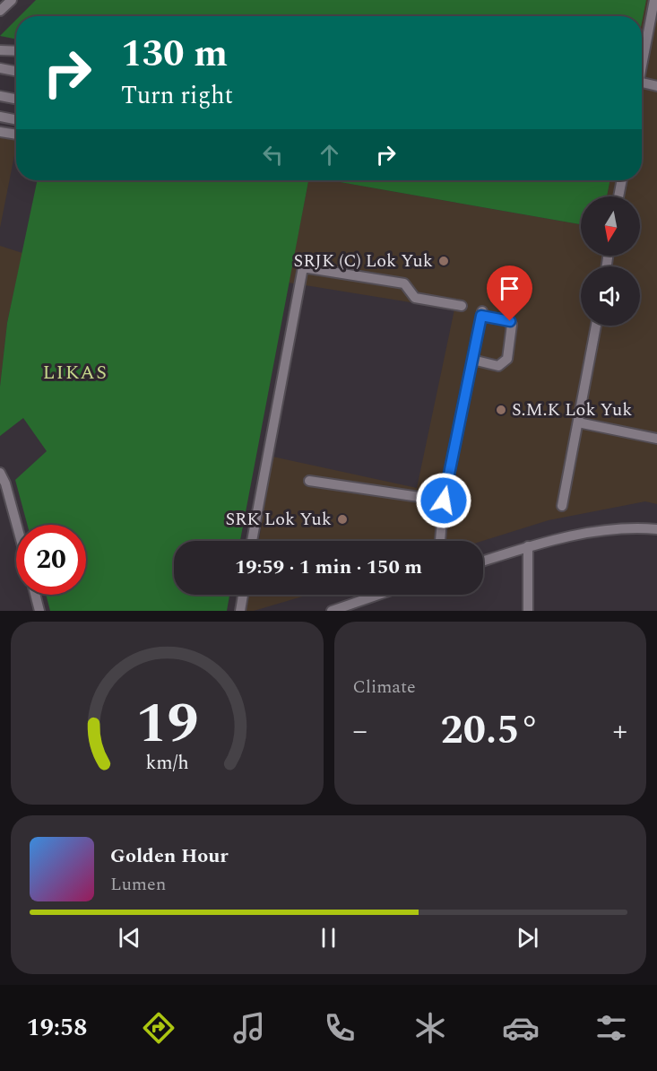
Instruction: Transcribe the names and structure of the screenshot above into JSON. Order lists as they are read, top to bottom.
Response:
{
  "districts": ["LIKAS"],
  "places": ["SRJK (C) Lok Yuk", "S.M.K Lok Yuk", "SRK Lok Yuk"],
  "north": "bottom",
  "page": {
    "turn": ["130 m", "Turn right"],
    "limit": "20",
    "trip": "19:59 · 1 min · 150 m",
    "tile": "Climate",
    "heat": ["−", "20.5°", "+"],
    "song": ["Golden Hour", "Lumen"],
    "tabs": "19:58",
    "gauge": ["19", "km/h"]
  }
}
